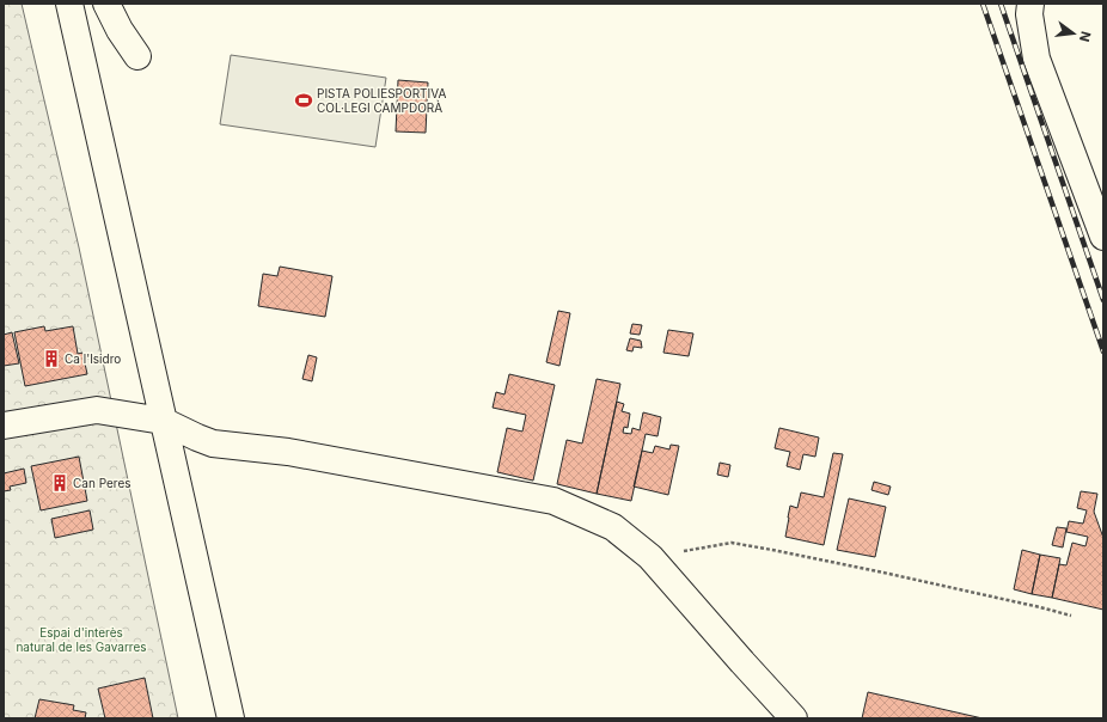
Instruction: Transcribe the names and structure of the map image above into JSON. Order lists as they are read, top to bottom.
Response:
{
  "parks": ["Espai d'interès natural de les Gavarres"],
  "places": {
    "sports": ["PISTA POLIESPORTIVA COL·LEGI CAMPDORÀ"],
    "building": ["Ca l'Isidro", "Can Peres"]
  },
  "north": "right"
}
